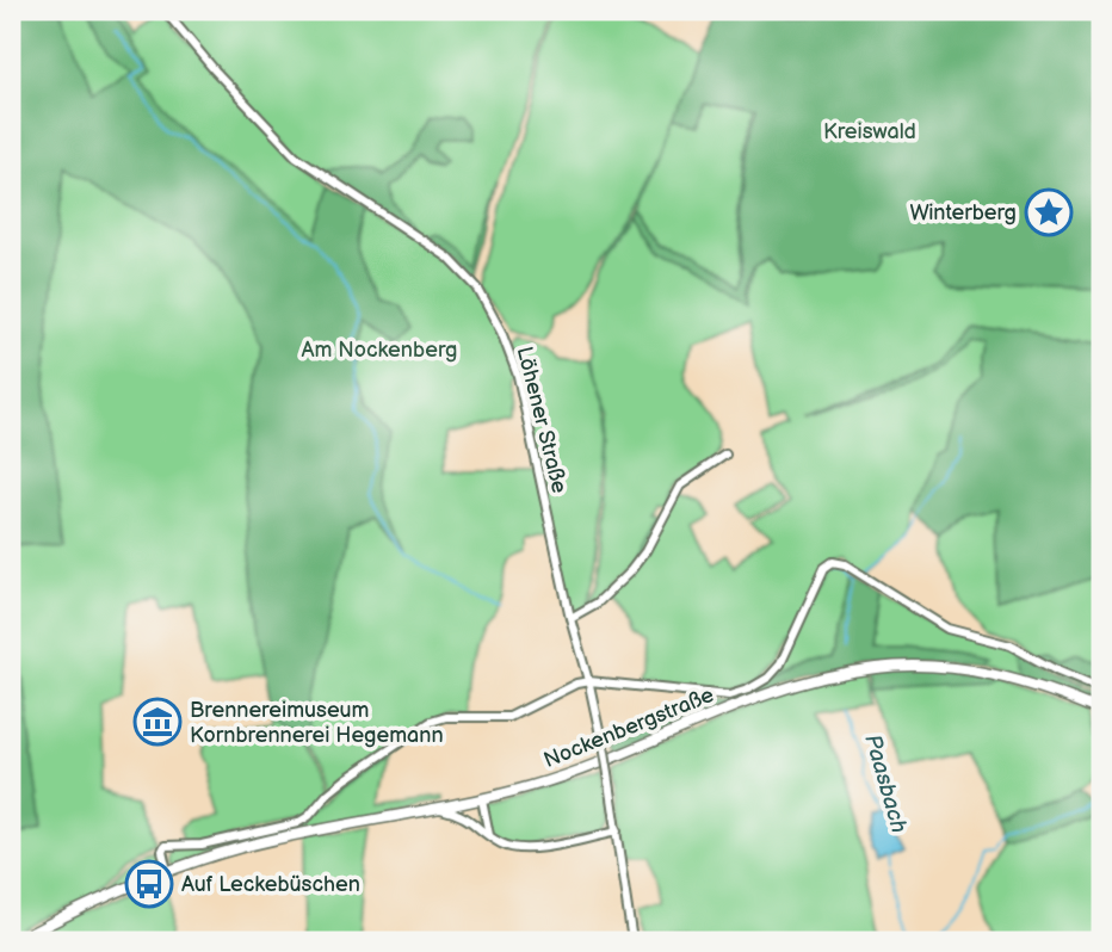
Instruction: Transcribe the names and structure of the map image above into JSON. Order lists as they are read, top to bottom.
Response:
{
  "streets": {
    "main road": ["Nockenbergstraße"],
    "street": ["Löhener Straße"]
  },
  "crossings": [
    ["Löhener Straße", "Nockenbergstraße"]
  ],
  "water": ["Paasbach"],
  "parks": ["Kreiswald", "Am Nockenberg"],
  "places": {
    "place": ["Winterberg"],
    "museum": ["Brennereimuseum Kornbrennerei Hegemann"],
    "bus stop": ["Auf Leckebüschen"]
  }
}
